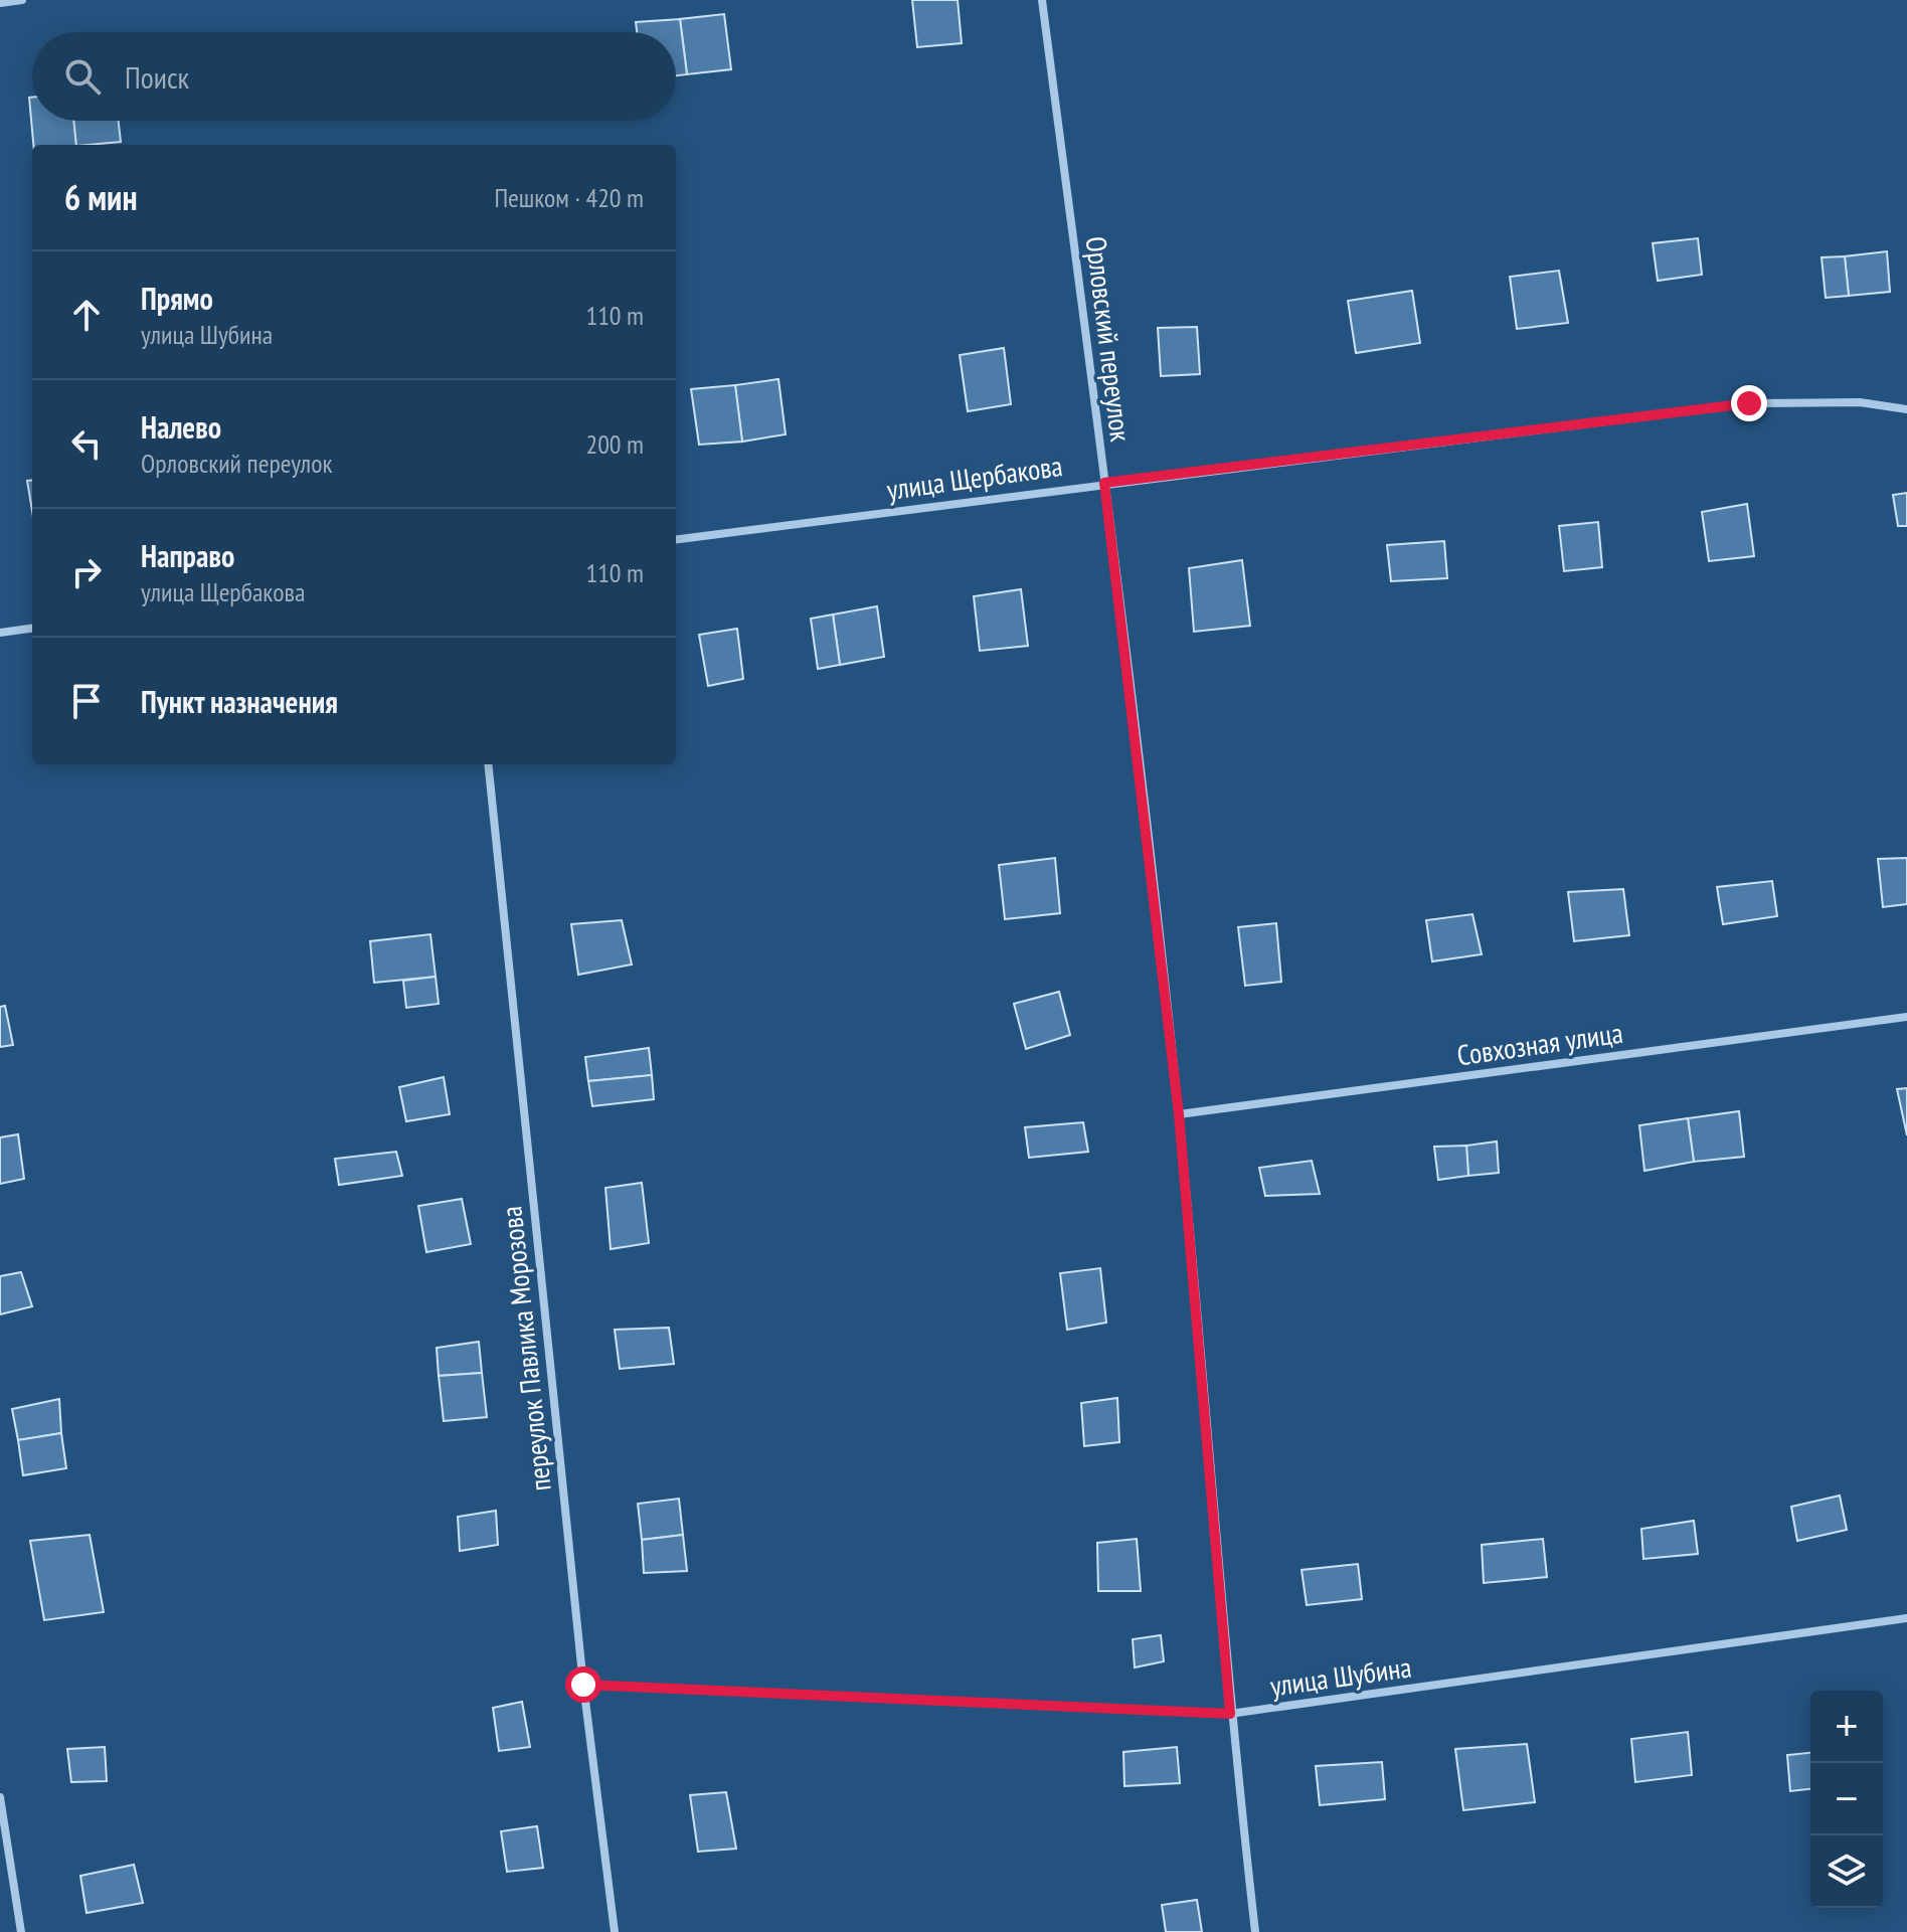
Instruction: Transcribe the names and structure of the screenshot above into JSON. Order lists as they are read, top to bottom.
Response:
{
  "streets": {
    "street": [
      "Орловский переулок",
      "улица Щербакова",
      "Совхозная улица",
      "переулок Павлика Морозова",
      "улица Шубина"
    ]
  },
  "crossings": [
    ["Орловский переулок", "улица Щербакова"],
    ["Орловский переулок", "Совхозная улица"],
    ["Орловский переулок", "улица Шубина"],
    ["переулок Павлика Морозова", "улица Шубина"]
  ],
  "page": {
    "search": "Поиск",
    "heading": ["6 мин", "Пешком · 420 m"],
    "list": [
      ["Прямо", "улица Шубина", "110 m"],
      ["Налево", "Орловский переулок", "200 m"],
      ["Направо", "улица Щербакова", "110 m"],
      "Пункт назначения"
    ],
    "map_buttons": ["+", "−"]
  }
}
